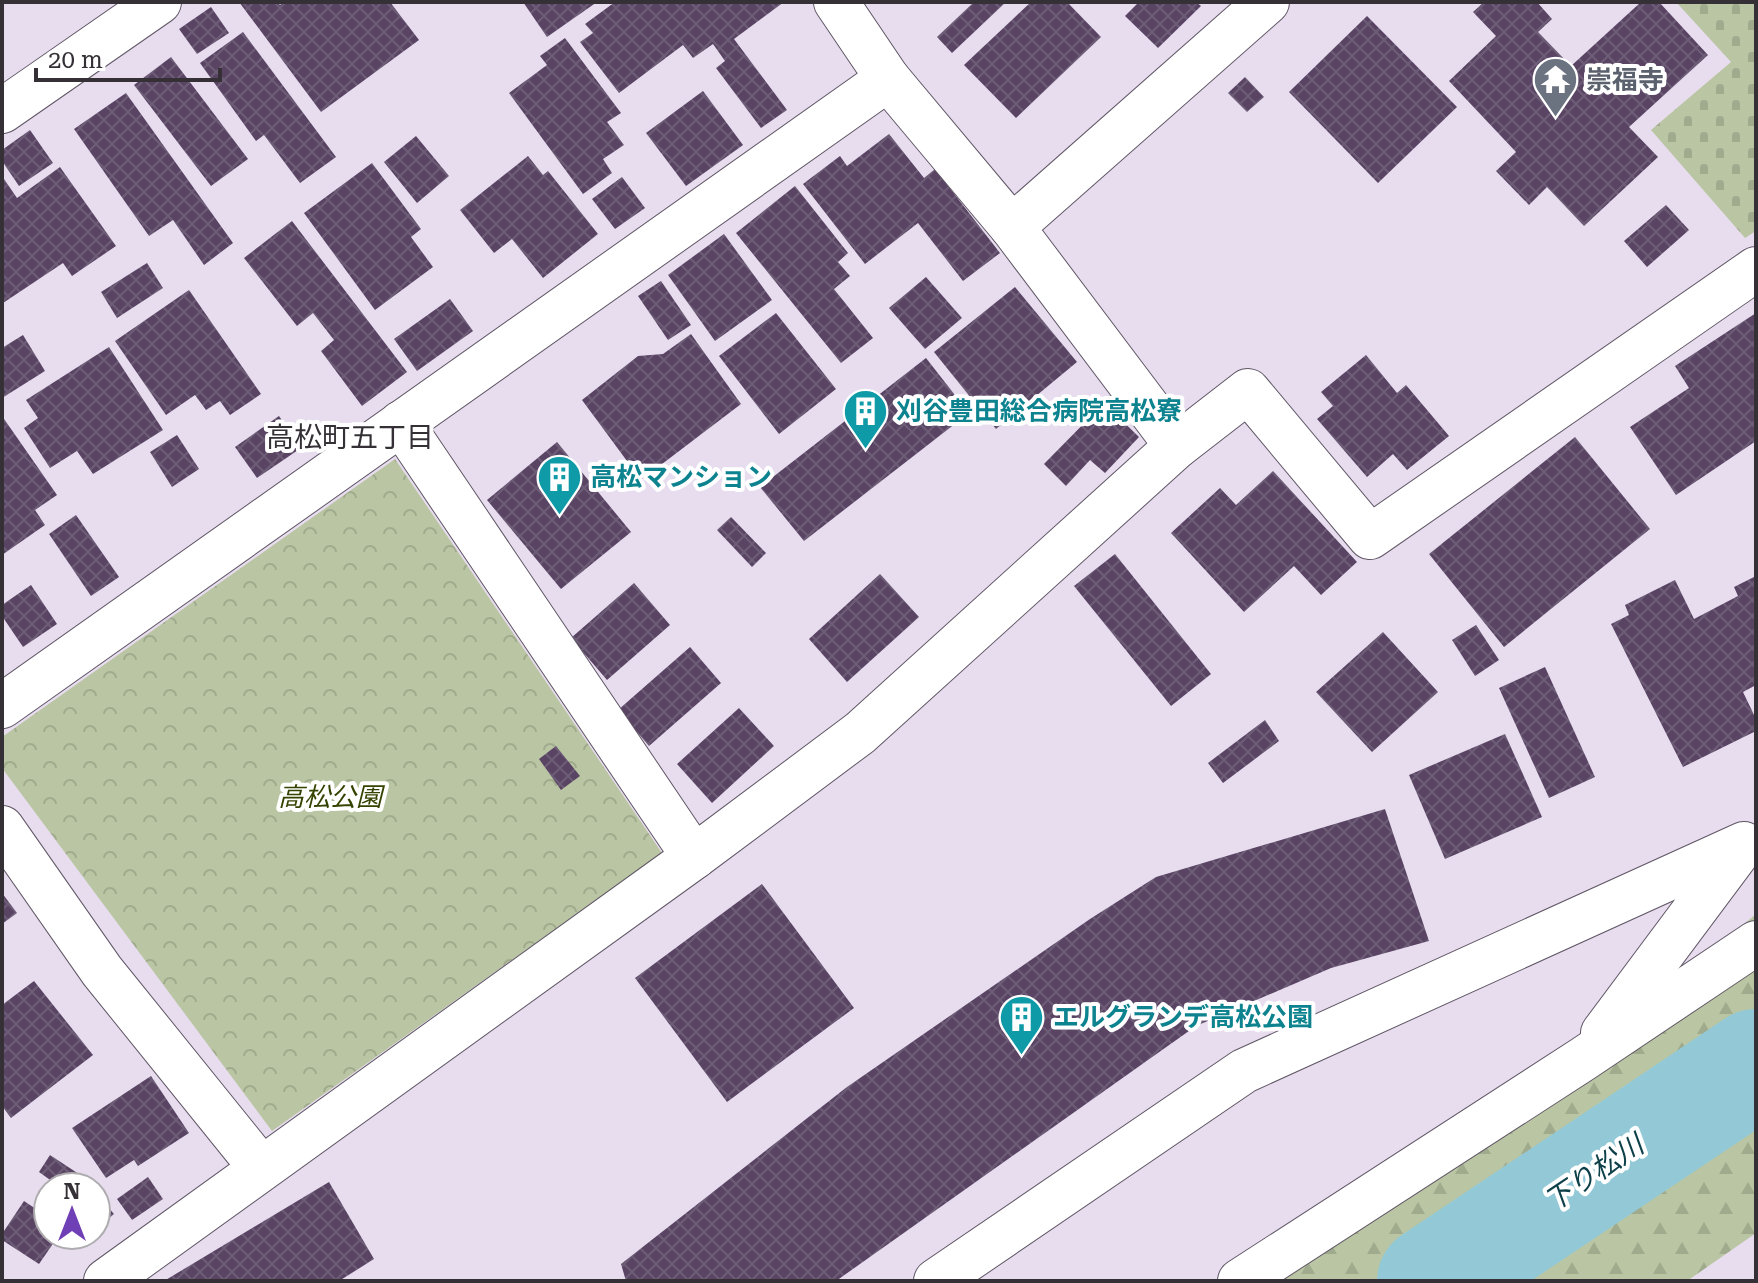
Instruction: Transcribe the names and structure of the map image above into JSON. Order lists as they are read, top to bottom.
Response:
{
  "districts": ["高松町五丁目"],
  "water": ["下り松川"],
  "parks": ["高松公園"],
  "places": {
    "temple": ["崇福寺"],
    "building": ["刈谷豊田総合病院高松寮", "高松マンション", "エルグランデ高松公園"]
  },
  "scale_bar": "20 m",
  "north": "top"
}
